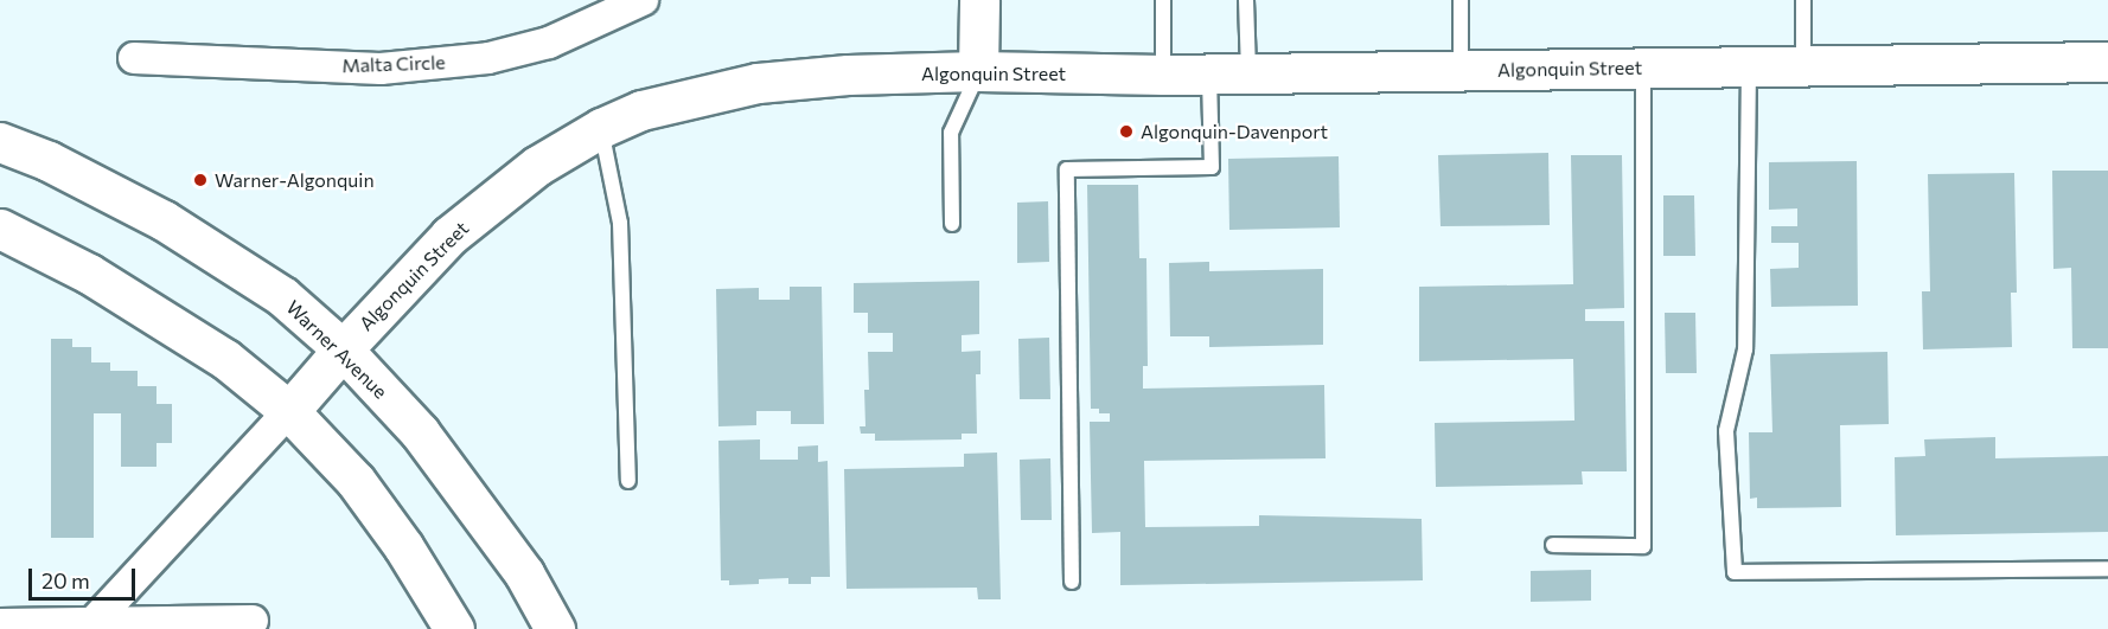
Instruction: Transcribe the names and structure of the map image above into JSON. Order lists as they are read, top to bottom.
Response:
{
  "streets": {
    "main road": ["Algonquin Street", "Warner Avenue"],
    "street": ["Malta Circle"]
  },
  "crossings": [
    ["Algonquin Street", "Warner Avenue"]
  ],
  "places": ["Algonquin-Davenport", "Warner-Algonquin"],
  "scale_bar": "20 m"
}
